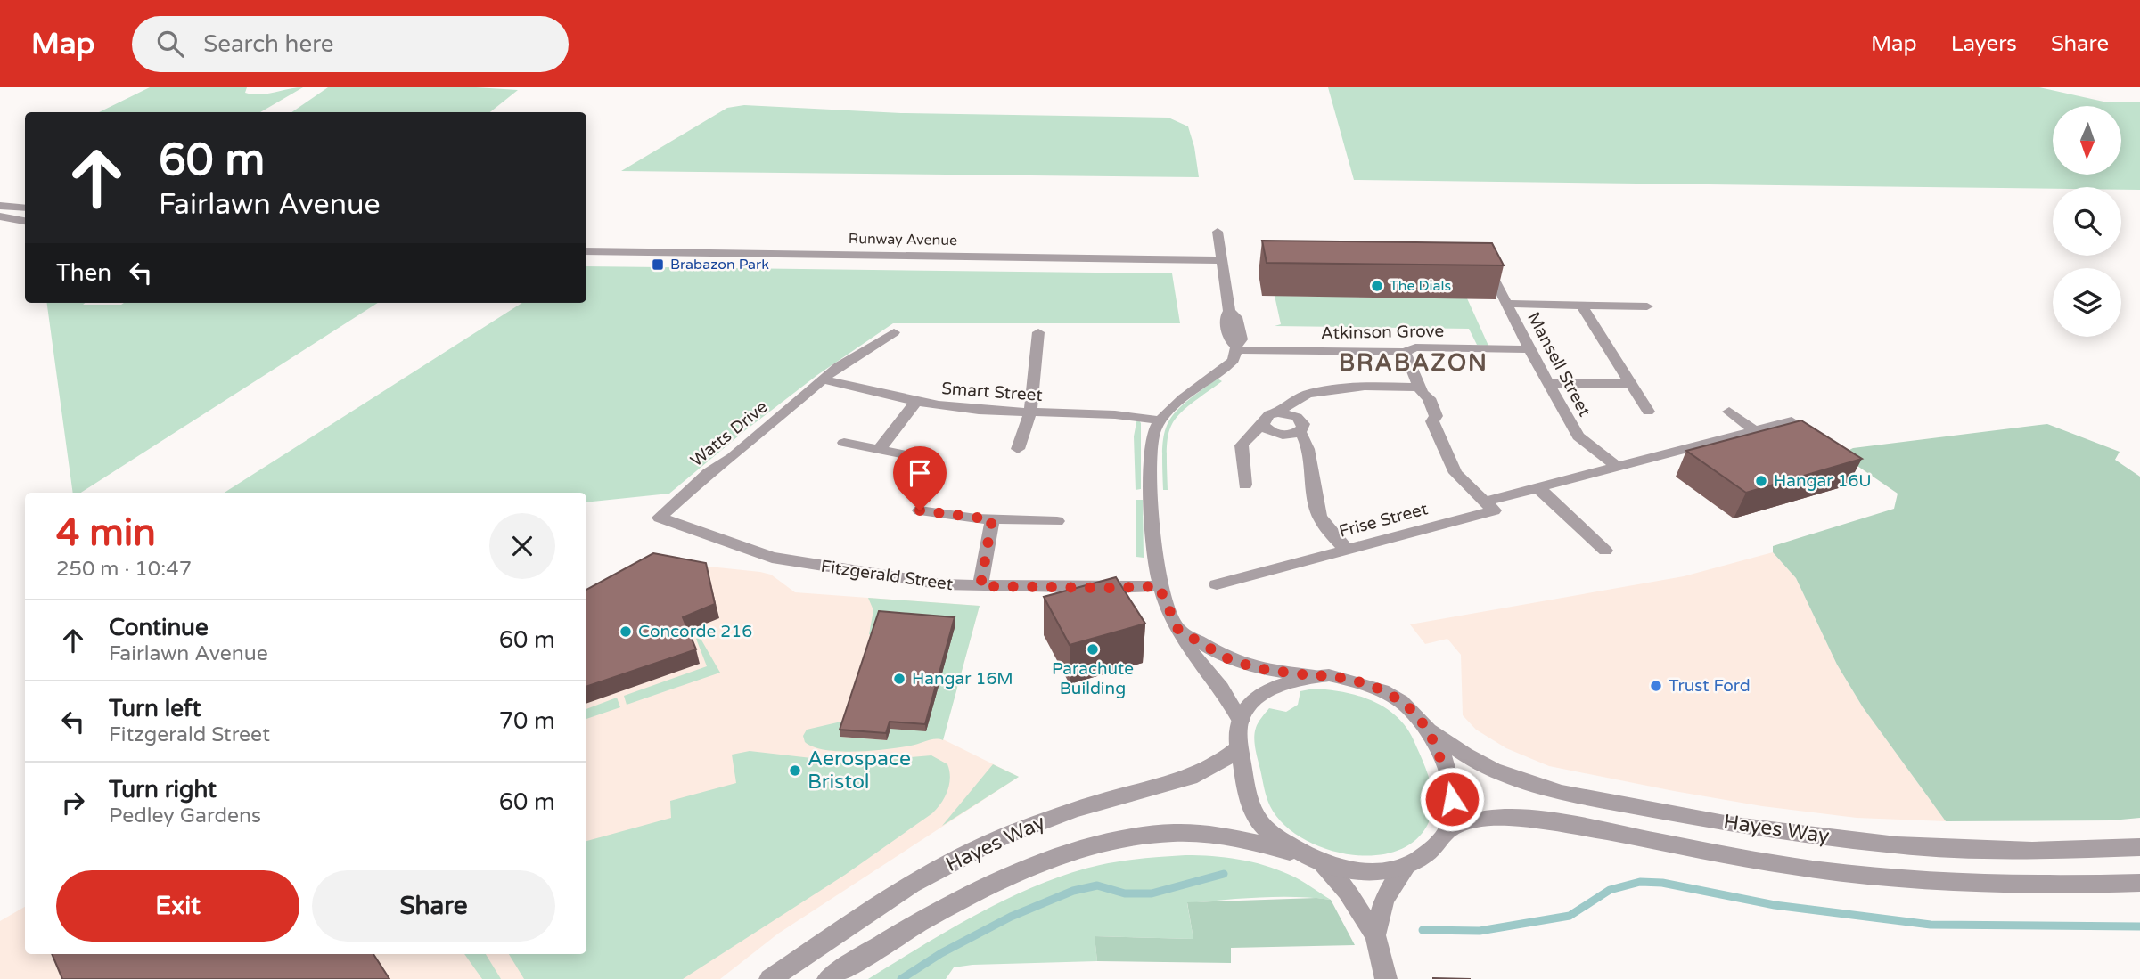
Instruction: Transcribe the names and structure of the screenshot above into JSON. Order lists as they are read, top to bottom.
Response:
{
  "streets": {
    "street": [
      "Runway Avenue",
      "Atkinson Grove",
      "Mansell Street",
      "Smart Street",
      "Watts Drive",
      "Frise Street",
      "Fitzgerald Street",
      "Hayes Way"
    ]
  },
  "crossings": [
    ["Atkinson Grove", "Mansell Street"],
    ["Smart Street", "Watts Drive"],
    ["Watts Drive", "Fitzgerald Street"]
  ],
  "districts": ["BRABAZON"],
  "places": {
    "transit": ["Brabazon Park"],
    "other": [
      "The Dials",
      "Hangar 16U",
      "Concorde 216",
      "Parachute Building",
      "Hangar 16M",
      "Trust Ford",
      "Aerospace Bristol"
    ]
  },
  "north": "bottom",
  "page": {
    "header": "Map",
    "search": "Search here",
    "nav": ["Map", "Layers", "Share"],
    "turn": ["60 m", "Fairlawn Avenue"],
    "then": "Then",
    "heading": ["4 min", "250 m · 10:47"],
    "list": [
      {
        "name": "Continue",
        "note": "Fairlawn Avenue",
        "value": "60 m"
      },
      {
        "name": "Turn left",
        "note": "Fitzgerald Street",
        "value": "70 m"
      },
      {
        "name": "Turn right",
        "note": "Pedley Gardens",
        "value": "60 m"
      }
    ],
    "buttons": ["Exit", "Share"]
  }
}
